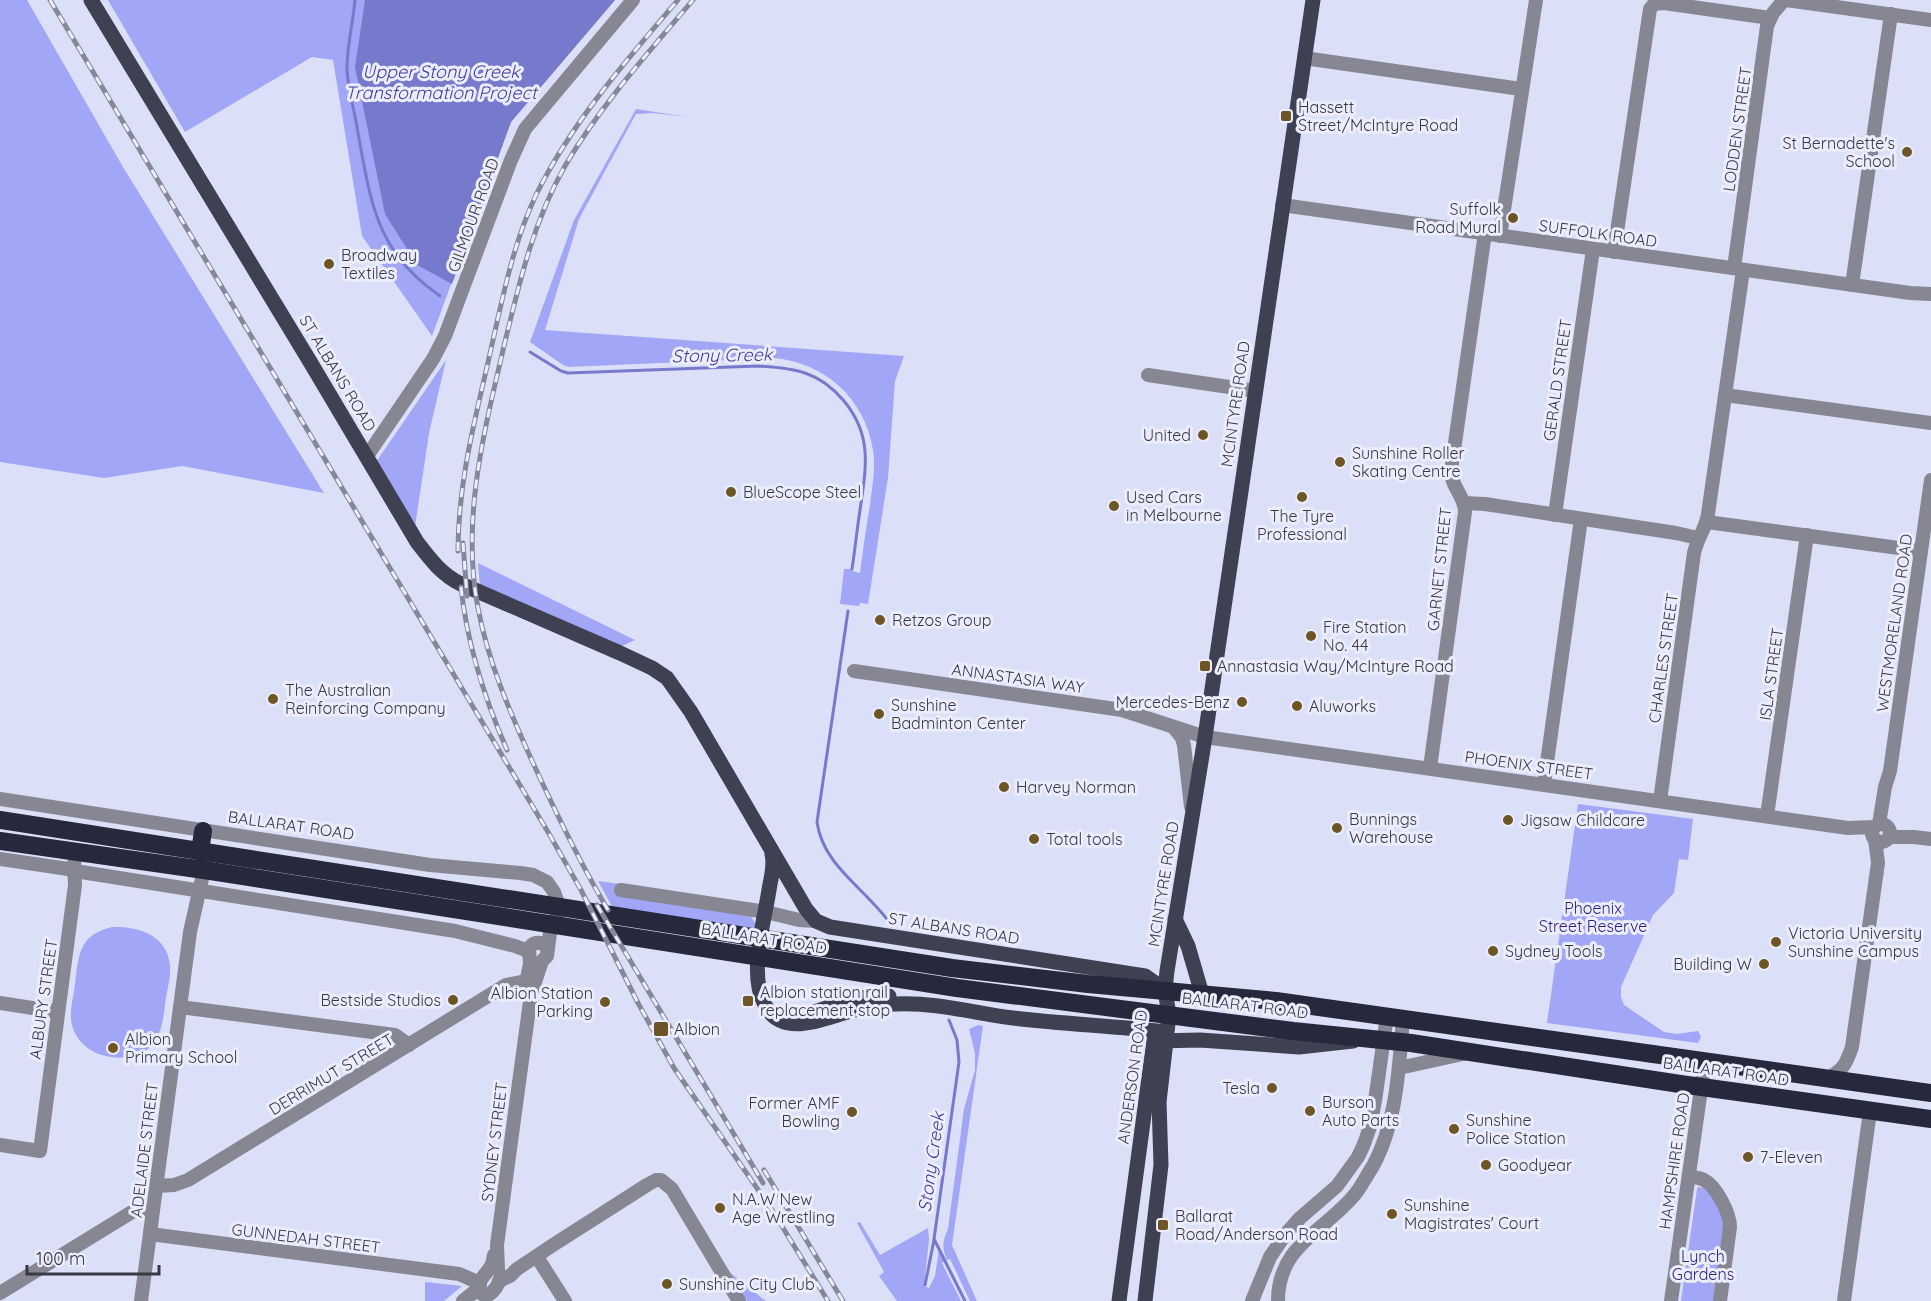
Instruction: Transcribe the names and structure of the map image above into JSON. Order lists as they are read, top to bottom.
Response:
{
  "streets": {
    "highway": ["BALLARAT ROAD"],
    "main road": ["ST ALBANS ROAD", "MCINTYRE ROAD", "ANDERSON ROAD"],
    "street": [
      "LODDEN STREET",
      "GILMOUR ROAD",
      "SUFFOLK ROAD",
      "GERALD STREET",
      "GARNET STREET",
      "WESTMORELAND ROAD",
      "CHARLES STREET",
      "ISLA STREET",
      "ANNASTASIA WAY",
      "PHOENIX STREET",
      "ALBURY STREET",
      "DERRIMUT STREET",
      "SYDNEY STREET",
      "ADELAIDE STREET",
      "HAMPSHIRE ROAD",
      "GUNNEDAH STREET"
    ]
  },
  "crossings": [
    ["LODDEN STREET", "SUFFOLK ROAD"],
    ["LODDEN STREET", "CHARLES STREET"],
    ["GILMOUR ROAD", "ST ALBANS ROAD"],
    ["SUFFOLK ROAD", "GERALD STREET"],
    ["SUFFOLK ROAD", "MCINTYRE ROAD"],
    ["SUFFOLK ROAD", "GARNET STREET"],
    ["ST ALBANS ROAD", "MCINTYRE ROAD"],
    ["ST ALBANS ROAD", "BALLARAT ROAD"],
    ["ST ALBANS ROAD", "ANDERSON ROAD"],
    ["MCINTYRE ROAD", "ANNASTASIA WAY"],
    ["MCINTYRE ROAD", "PHOENIX STREET"],
    ["MCINTYRE ROAD", "BALLARAT ROAD"],
    ["MCINTYRE ROAD", "ANDERSON ROAD"],
    ["GARNET STREET", "PHOENIX STREET"],
    ["WESTMORELAND ROAD", "PHOENIX STREET"],
    ["WESTMORELAND ROAD", "BALLARAT ROAD"],
    ["CHARLES STREET", "PHOENIX STREET"],
    ["ISLA STREET", "PHOENIX STREET"],
    ["ANNASTASIA WAY", "PHOENIX STREET"],
    ["BALLARAT ROAD", "ALBURY STREET"],
    ["BALLARAT ROAD", "ANDERSON ROAD"],
    ["BALLARAT ROAD", "SYDNEY STREET"],
    ["BALLARAT ROAD", "ADELAIDE STREET"],
    ["BALLARAT ROAD", "HAMPSHIRE ROAD"],
    ["DERRIMUT STREET", "SYDNEY STREET"],
    ["DERRIMUT STREET", "ADELAIDE STREET"],
    ["SYDNEY STREET", "GUNNEDAH STREET"],
    ["ADELAIDE STREET", "GUNNEDAH STREET"]
  ],
  "water": ["Upper Stony Creek Transformation Project", "Stony Creek"],
  "parks": ["Phoenix Street Reserve", "Lynch Gardens"],
  "places": {
    "transit": [
      "Hassett Street/McIntyre Road",
      "Annastasia Way/McIntyre Road",
      "Albion station rail replacement stop",
      "Albion",
      "Ballarat Road/Anderson Road"
    ],
    "other": [
      "St Bernadette's School",
      "Suffolk Road Mural",
      "Broadway Textiles",
      "United",
      "Sunshine Roller Skating Centre",
      "BlueScope Steel",
      "The Tyre Professional",
      "Used Cars in Melbourne",
      "Retzos Group",
      "Fire Station No. 44",
      "The Australian Reinforcing Company",
      "Mercedes-Benz",
      "Aluworks",
      "Sunshine Badminton Center",
      "Harvey Norman",
      "Jigsaw Childcare",
      "Bunnings Warehouse",
      "Total tools",
      "Victoria University Sunshine Campus",
      "Sydney Tools",
      "Building W",
      "Bestside Studios",
      "Albion Station Parking",
      "Albion Primary School",
      "Tesla",
      "Burson Auto Parts",
      "Former AMF Bowling",
      "Sunshine Police Station",
      "7-Eleven",
      "Goodyear",
      "N.A.W New Age Wrestling",
      "Sunshine Magistrates' Court",
      "Sunshine City Club"
    ]
  },
  "scale_bar": "100 m"
}
